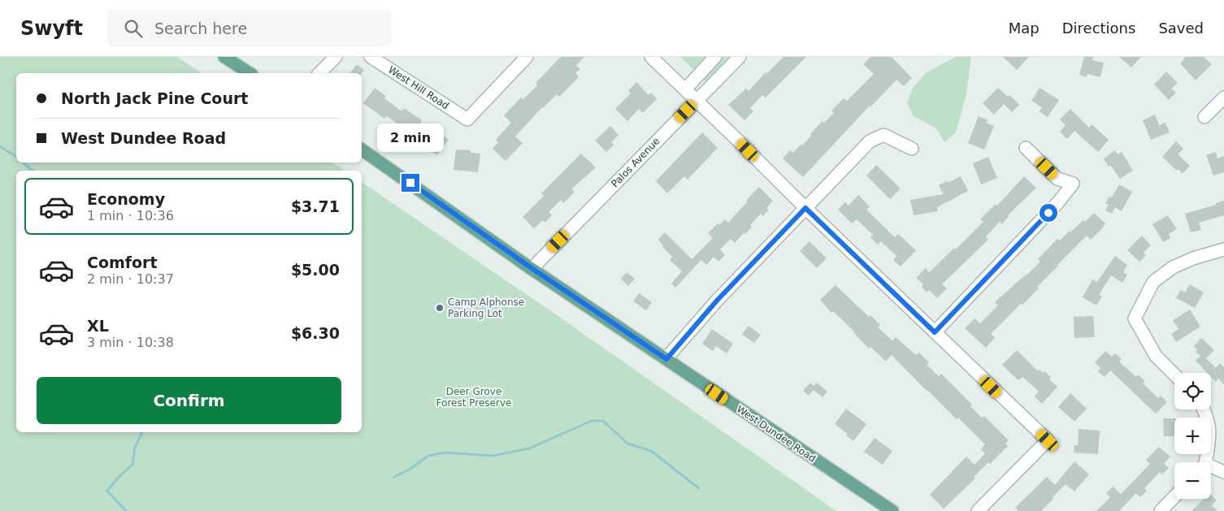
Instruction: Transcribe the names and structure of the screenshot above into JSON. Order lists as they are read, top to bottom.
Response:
{
  "streets": {
    "main road": ["West Dundee Road"],
    "street": ["West Hill Road", "Palos Avenue"]
  },
  "crossings": [
    ["Palos Avenue", "West Dundee Road"]
  ],
  "parks": ["Deer Grove Forest Preserve"],
  "places": ["Camp Alphonse Parking Lot"],
  "page": {
    "header": "Swyft",
    "search": "Search here",
    "nav": ["Map", "Directions", "Saved"],
    "banner": ["North Jack Pine Court", "West Dundee Road"],
    "bubble": "2 min",
    "list": [
      {
        "name": "Economy",
        "note": "1 min · 10:36",
        "value": "$3.71"
      },
      {
        "name": "Comfort",
        "note": "2 min · 10:37",
        "value": "$5.00"
      },
      {
        "name": "XL",
        "note": "3 min · 10:38",
        "value": "$6.30"
      }
    ],
    "buttons": "Confirm",
    "map_buttons": ["+", "−"]
  }
}
